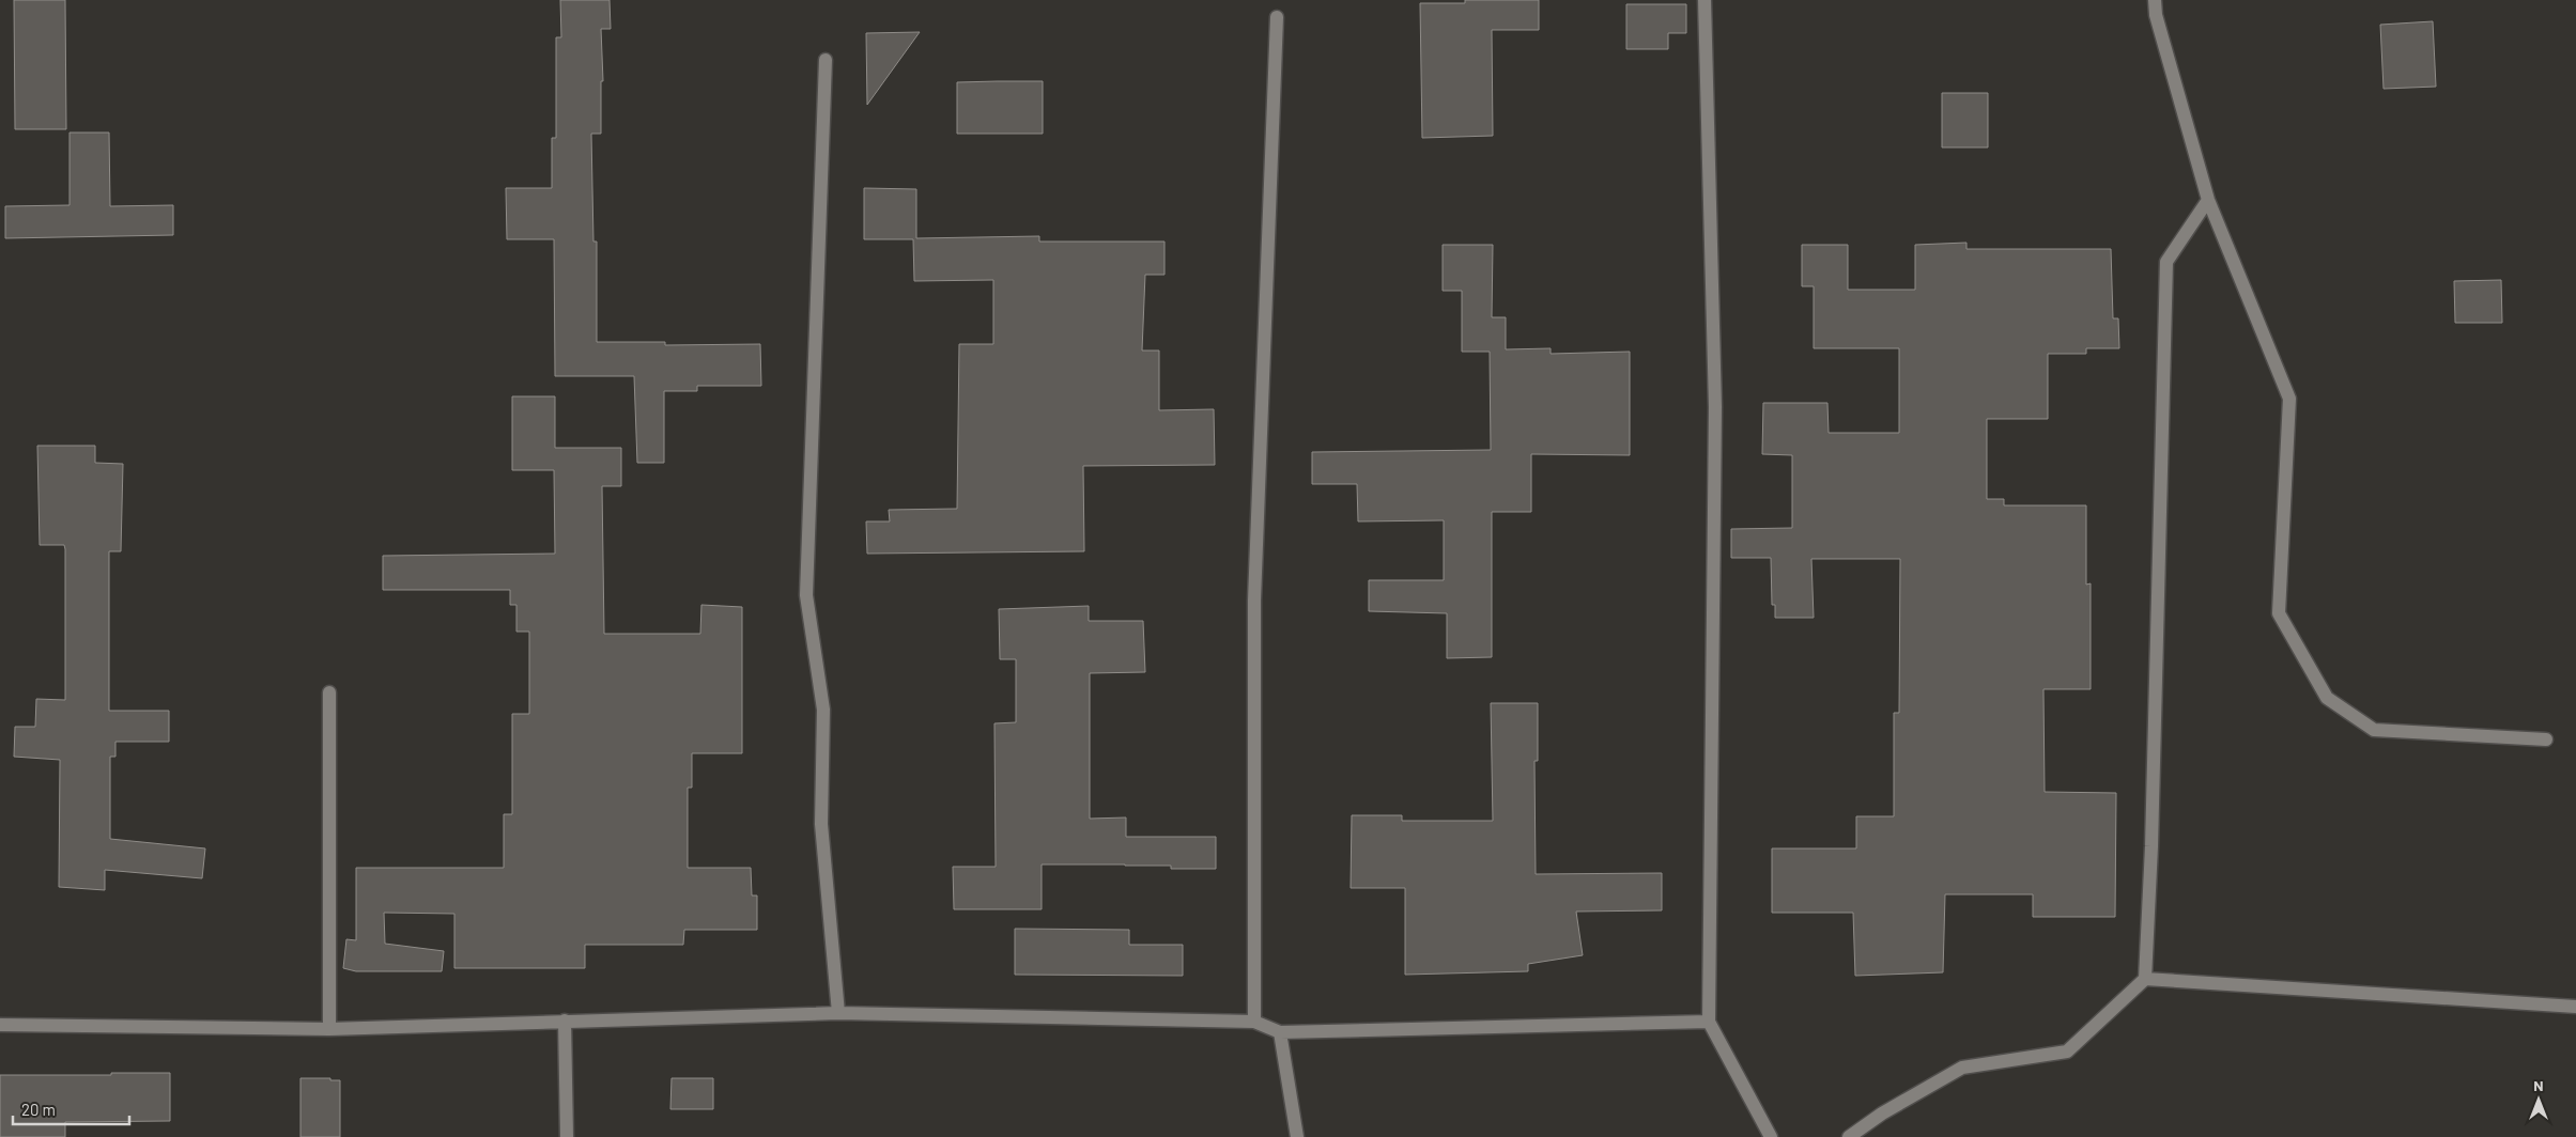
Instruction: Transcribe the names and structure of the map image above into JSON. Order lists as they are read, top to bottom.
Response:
{
  "scale_bar": "20 m",
  "north": "top"
}
